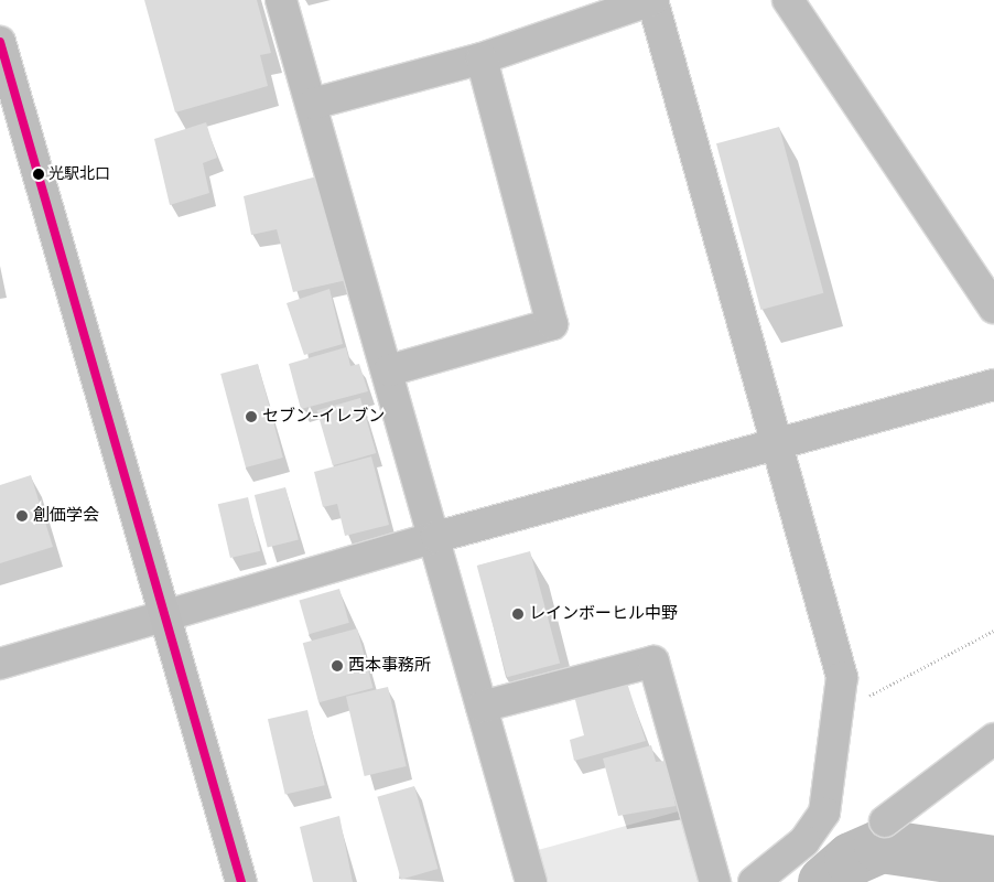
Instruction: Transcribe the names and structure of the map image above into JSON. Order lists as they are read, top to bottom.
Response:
{
  "places": [
    "光駅北口",
    "セブン-イレブン",
    "創価学会",
    "レインボーヒル中野",
    "西本事務所"
  ]
}
